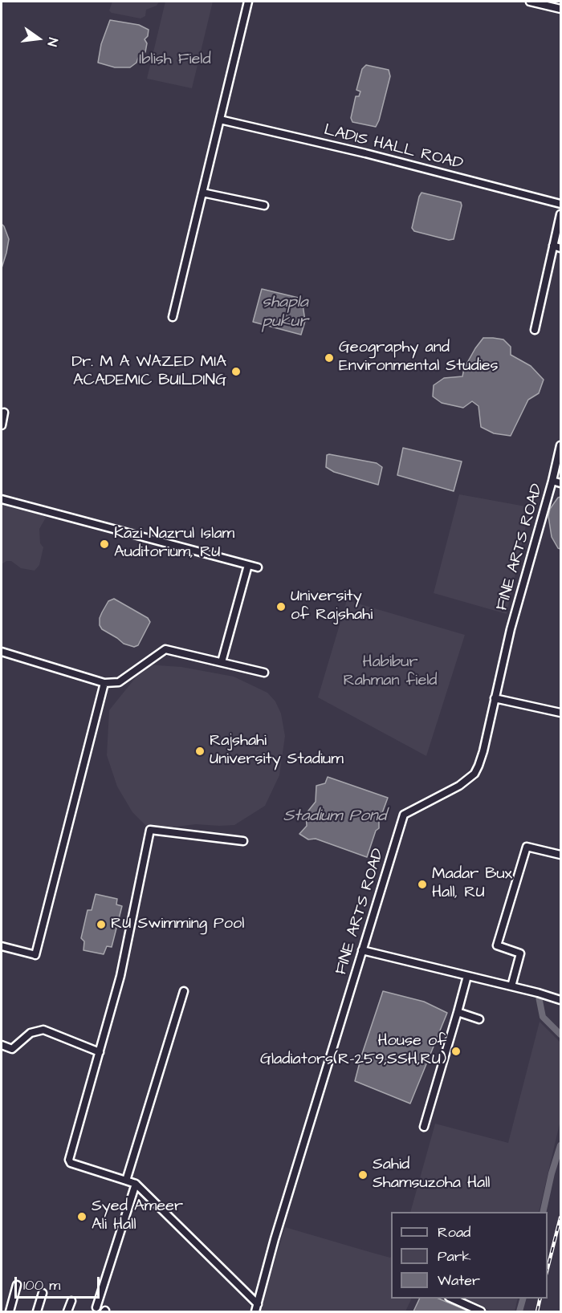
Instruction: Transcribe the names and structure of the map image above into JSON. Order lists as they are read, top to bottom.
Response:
{
  "streets": {
    "street": ["LADIS HALL ROAD", "FINE ARTS ROAD"]
  },
  "water": ["shapla pukur", "Stadium Pond"],
  "parks": ["Iblish Field", "Habibur Rahman field"],
  "places": [
    "Geography and Environmental Studies",
    "Dr. M A WAZED MIA ACADEMIC BUILDING",
    "Kazi Nazrul Islam Auditorium, RU",
    "University of Rajshahi",
    "Rajshahi University Stadium",
    "Madar Bux Hall, RU",
    "RU Swimming Pool",
    "House of Gladiators(R-259,SSH,RU)",
    "Sahid Shamsuzoha Hall",
    "Syed Ameer Ali Hall"
  ],
  "legend": ["Road", "Park", "Water"],
  "scale_bar": "100 m",
  "north": "right"
}
